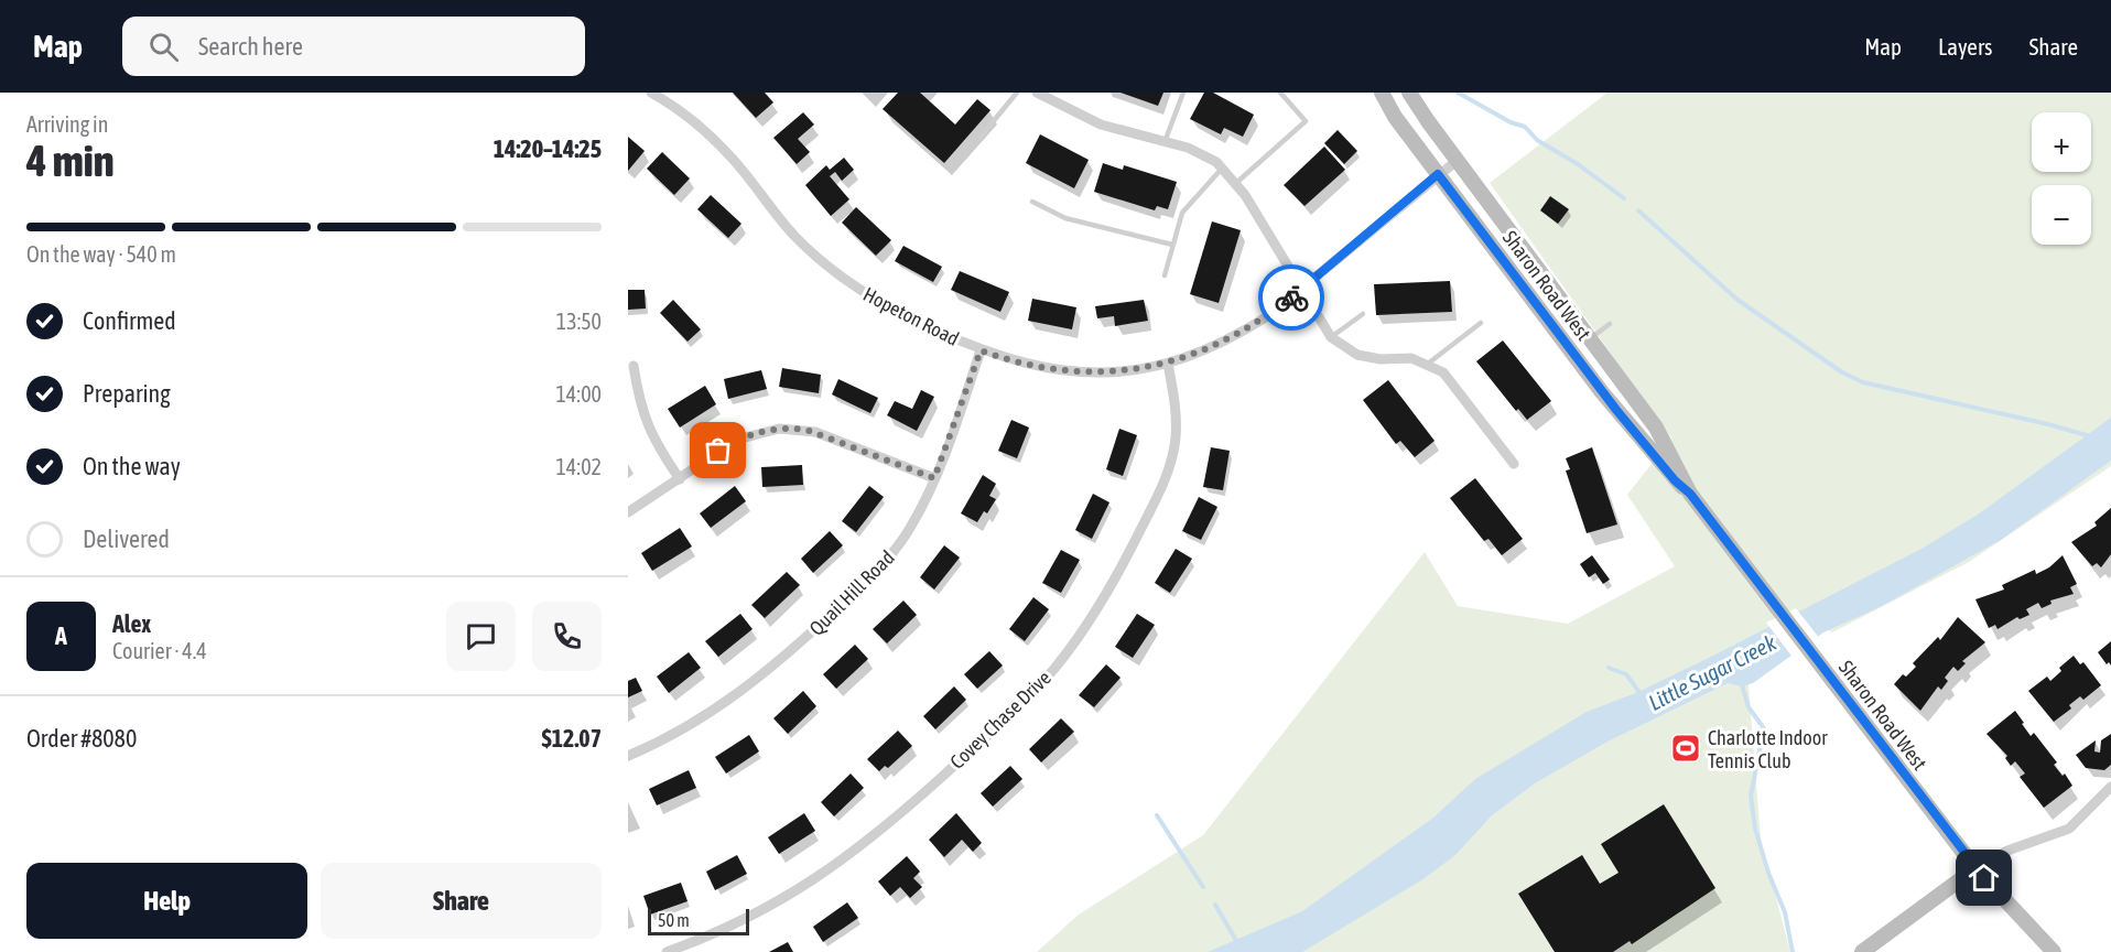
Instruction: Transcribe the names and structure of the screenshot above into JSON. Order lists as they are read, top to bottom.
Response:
{
  "streets": {
    "main road": ["Sharon Road West"],
    "street": ["Hopeton Road", "Quail Hill Road", "Covey Chase Drive"]
  },
  "crossings": [
    ["Sharon Road West", "Hopeton Road"],
    ["Hopeton Road", "Quail Hill Road"],
    ["Hopeton Road", "Covey Chase Drive"]
  ],
  "water": ["Little Sugar Creek"],
  "places": {
    "sports": ["Charlotte Indoor Tennis Club"]
  },
  "scale_bar": "50 m",
  "page": {
    "header": "Map",
    "search": "Search here",
    "nav": ["Map", "Layers", "Share"],
    "heading": ["4 min", "Arriving in", "14:20–14:25"],
    "panel": [
      "Alex",
      "Courier · 4.4",
      "Order #8080",
      "$12.07"
    ],
    "map_buttons": ["+", "−"],
    "bar": "On the way · 540 m",
    "list": [
      ["Confirmed", "13:50"],
      ["Preparing", "14:00"],
      ["On the way", "14:02"],
      "Delivered"
    ],
    "round": "A",
    "buttons": ["Help", "Share"],
    "scale": "50 m"
  }
}
